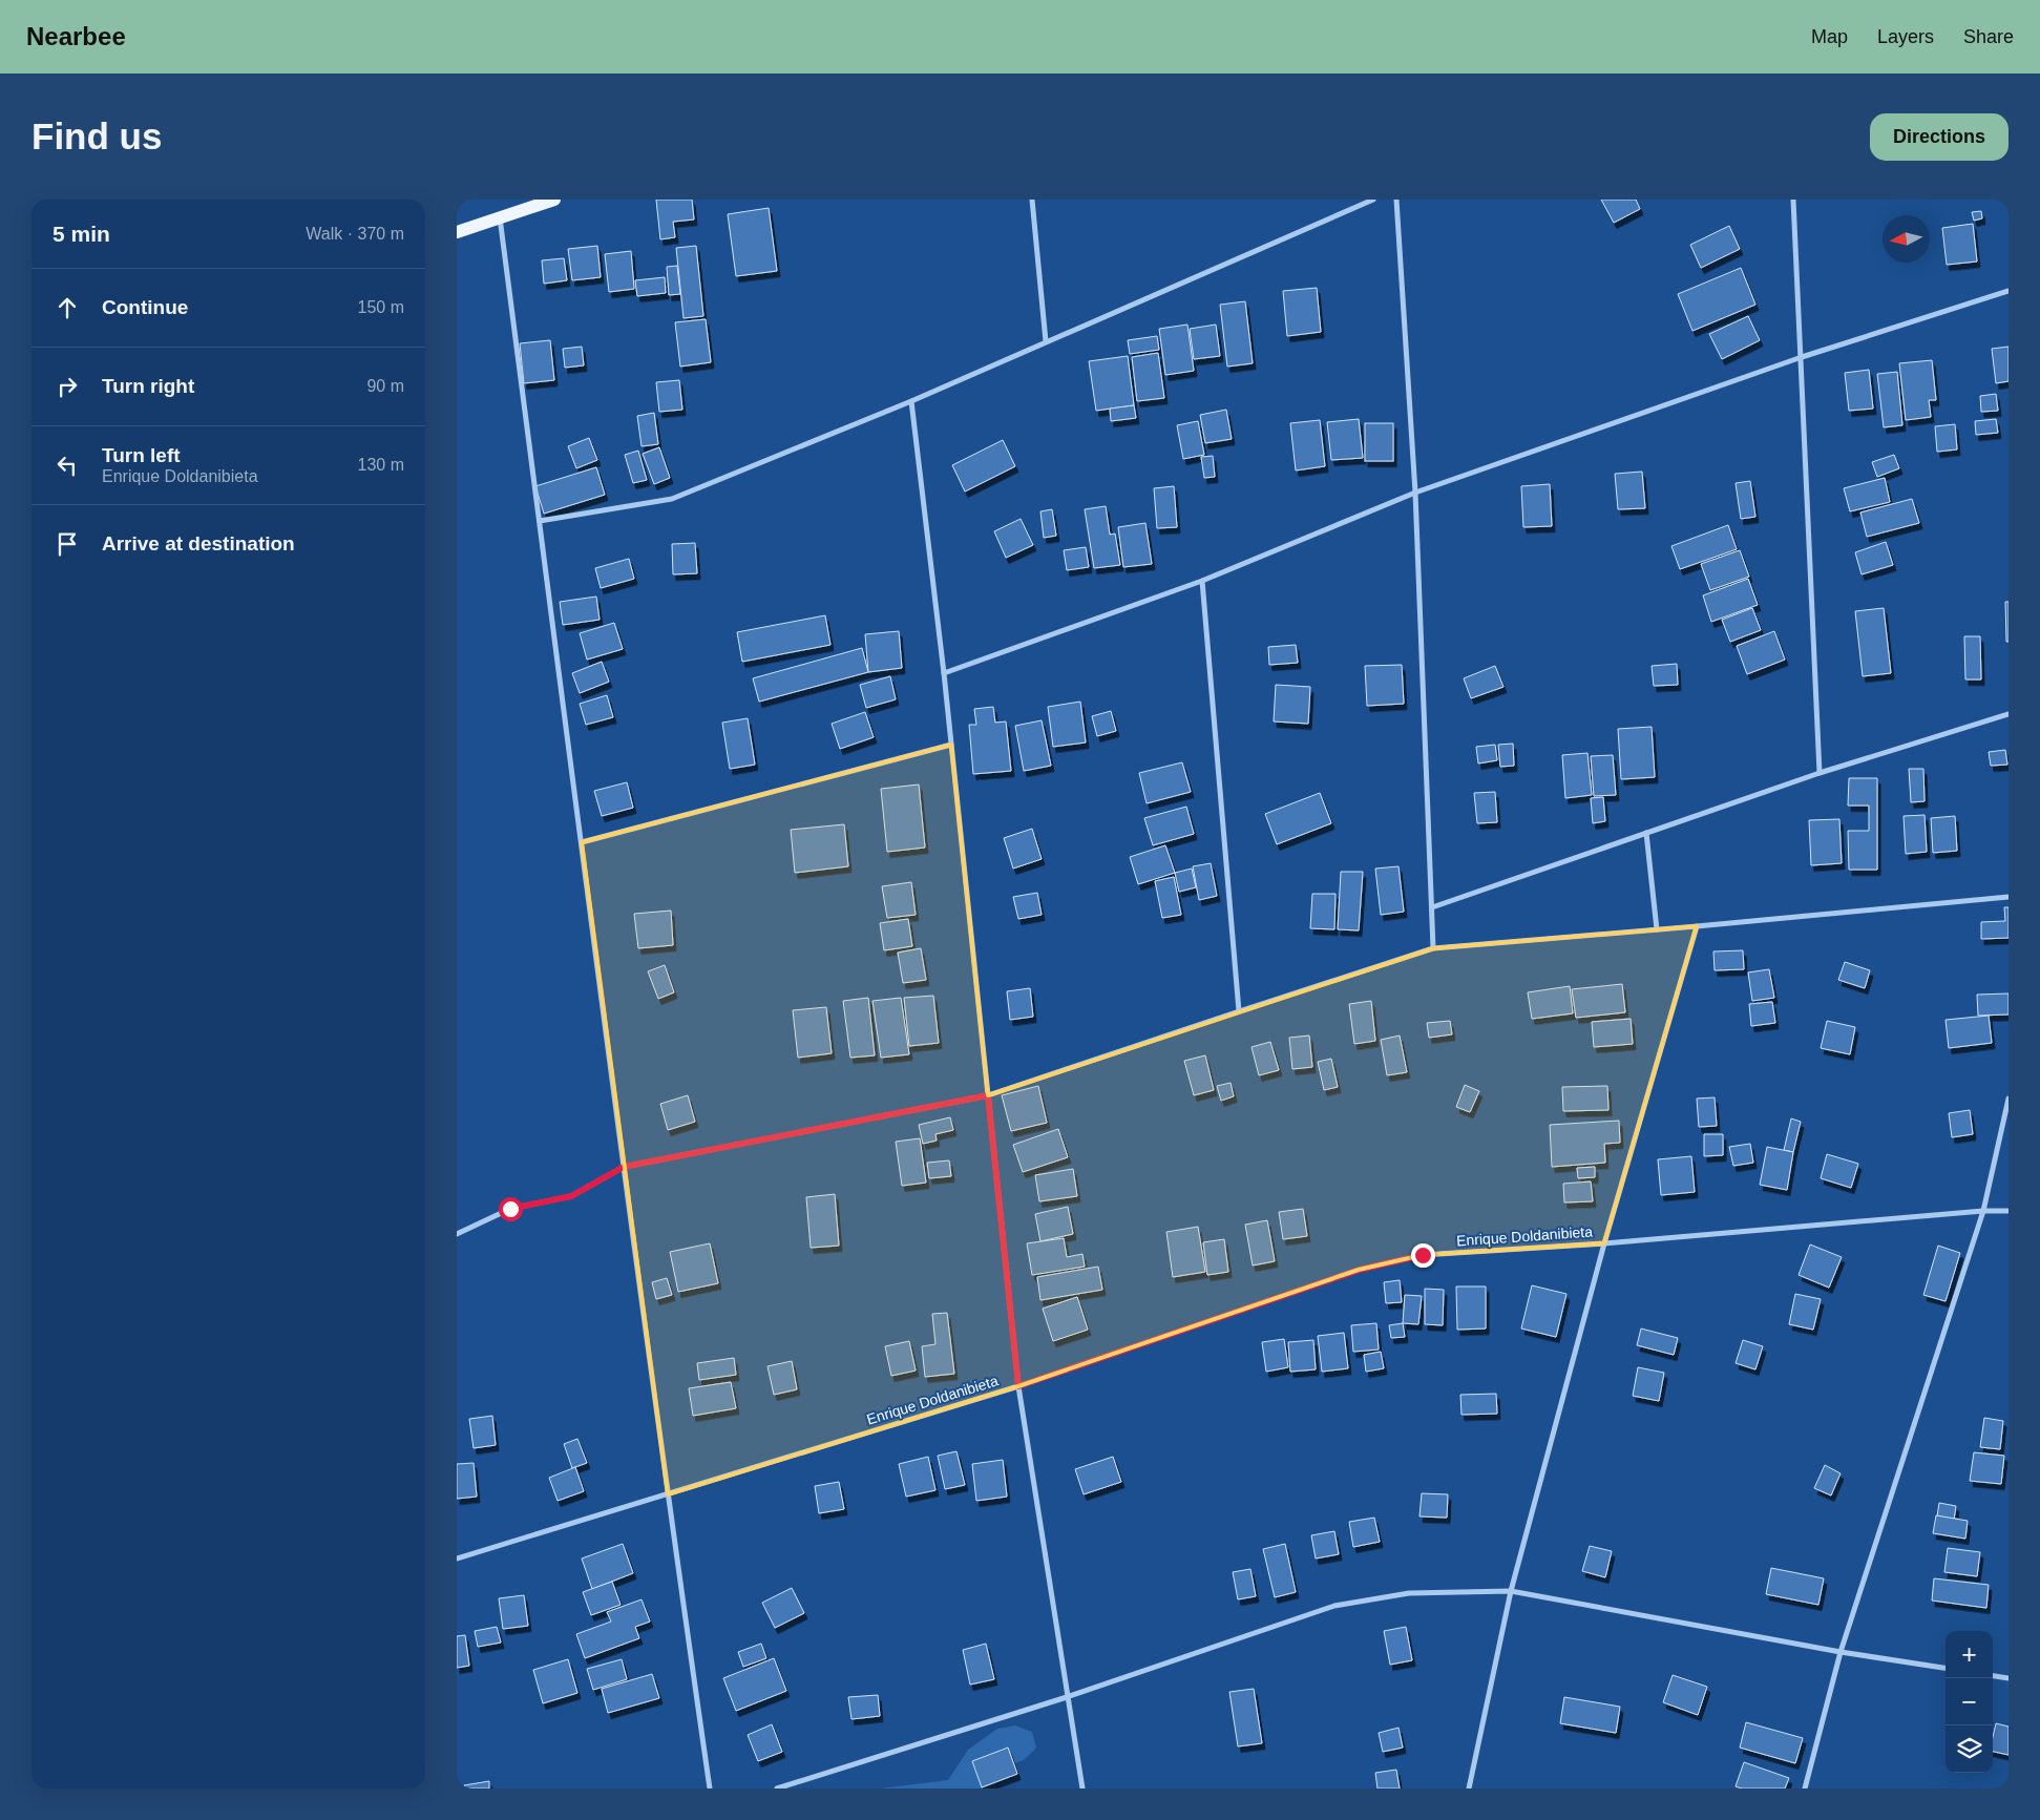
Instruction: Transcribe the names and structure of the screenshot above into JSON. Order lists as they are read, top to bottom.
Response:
{
  "streets": {
    "street": ["Enrique Doldanibieta"]
  },
  "north": "left",
  "page": {
    "header": "Nearbee",
    "nav": ["Map", "Layers", "Share"],
    "buttons": "Directions",
    "title": "Find us",
    "heading": ["5 min", "Walk · 370 m"],
    "list": [
      ["Continue", "150 m"],
      ["Turn right", "90 m"],
      ["Turn left", "Enrique Doldanibieta", "130 m"],
      "Arrive at destination"
    ],
    "map_buttons": ["+", "−"]
  }
}
